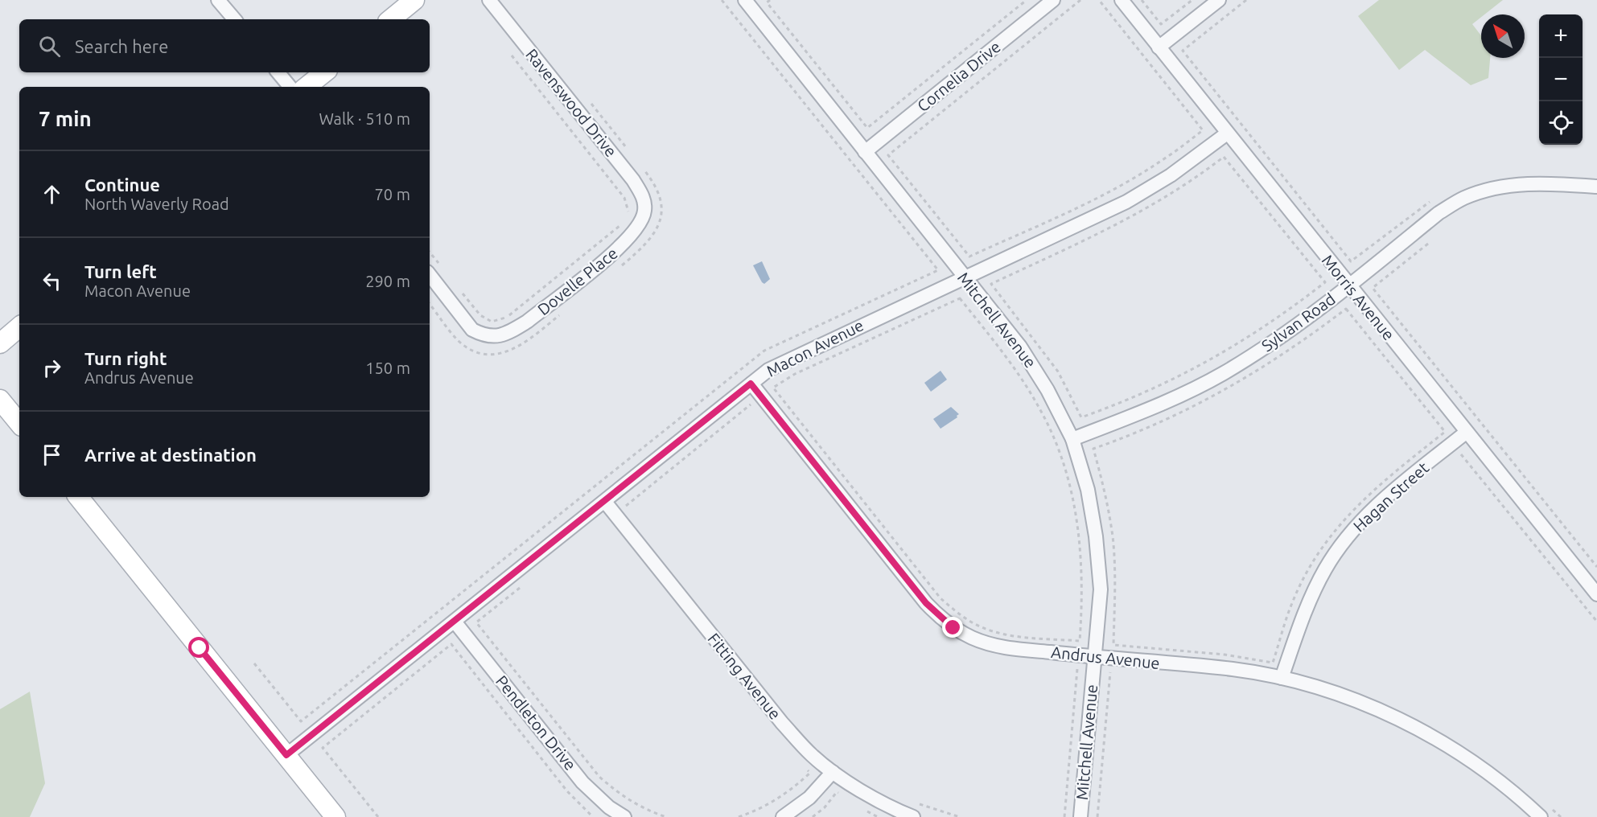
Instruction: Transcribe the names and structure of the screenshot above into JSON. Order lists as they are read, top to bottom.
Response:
{
  "streets": {
    "street": [
      "Cornelia Drive",
      "Ravenswood Drive",
      "Dovelle Place",
      "Morris Avenue",
      "Mitchell Avenue",
      "Sylvan Road",
      "Macon Avenue",
      "Hagan Street",
      "Andrus Avenue",
      "Fitting Avenue",
      "Pendleton Drive"
    ]
  },
  "crossings": [
    ["Cornelia Drive", "Mitchell Avenue"],
    ["Ravenswood Drive", "Dovelle Place"],
    ["Morris Avenue", "Sylvan Road"],
    ["Morris Avenue", "Macon Avenue"],
    ["Morris Avenue", "Hagan Street"],
    ["Mitchell Avenue", "Sylvan Road"],
    ["Mitchell Avenue", "Macon Avenue"],
    ["Mitchell Avenue", "Andrus Avenue"],
    ["Macon Avenue", "Andrus Avenue"],
    ["Macon Avenue", "Fitting Avenue"],
    ["Macon Avenue", "Pendleton Drive"],
    ["Hagan Street", "Andrus Avenue"]
  ],
  "north": "top left",
  "page": {
    "map_buttons": ["+", "−"],
    "search": "Search here",
    "heading": ["7 min", "Walk · 510 m"],
    "list": [
      ["Continue", "North Waverly Road", "70 m"],
      ["Turn left", "Macon Avenue", "290 m"],
      ["Turn right", "Andrus Avenue", "150 m"],
      "Arrive at destination"
    ]
  }
}
